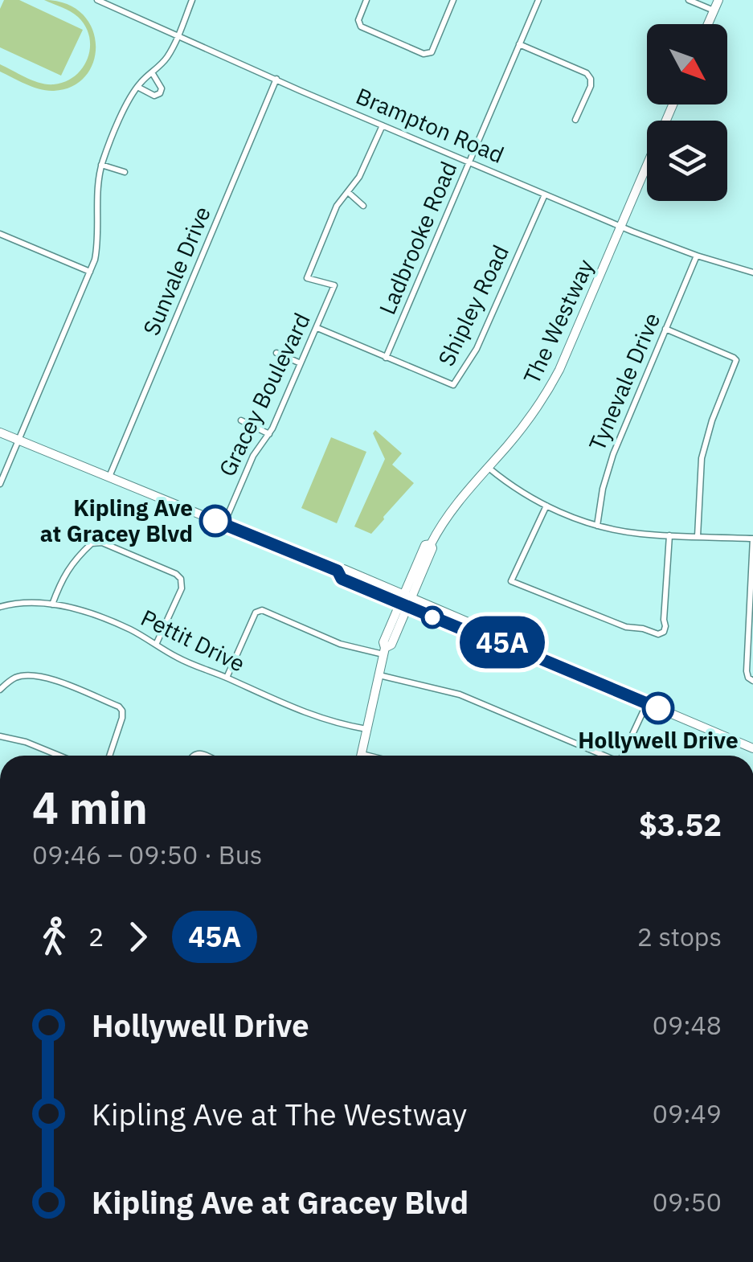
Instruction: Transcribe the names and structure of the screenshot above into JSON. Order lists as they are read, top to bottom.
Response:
{
  "streets": {
    "main road": ["The Westway"],
    "street": [
      "Brampton Road",
      "Ladbrooke Road",
      "Sunvale Drive",
      "Shipley Road",
      "Tynevale Drive",
      "Gracey Boulevard",
      "Pettit Drive"
    ]
  },
  "crossings": [
    ["Brampton Road", "Ladbrooke Road"],
    ["Brampton Road", "Sunvale Drive"],
    ["Brampton Road", "Shipley Road"],
    ["Brampton Road", "The Westway"],
    ["Brampton Road", "Tynevale Drive"],
    ["Brampton Road", "Gracey Boulevard"],
    ["Ladbrooke Road", "Shipley Road"],
    ["Shipley Road", "Gracey Boulevard"],
    ["The Westway", "Pettit Drive"]
  ],
  "places": ["Kipling Ave at Gracey Blvd", "Hollywell Drive"],
  "lines": ["bus line 45A"],
  "north": "bottom right",
  "page": {
    "on_map": "45A",
    "heading": ["4 min", "09:46 – 09:50 · Bus", "$3.52"],
    "legs": ["2", "45A", "2 stops"],
    "list": [
      {
        "name": "Hollywell Drive",
        "value": "09:48"
      },
      {
        "name": "Kipling Ave at The Westway",
        "value": "09:49"
      },
      {
        "name": "Kipling Ave at Gracey Blvd",
        "value": "09:50"
      }
    ]
  }
}
